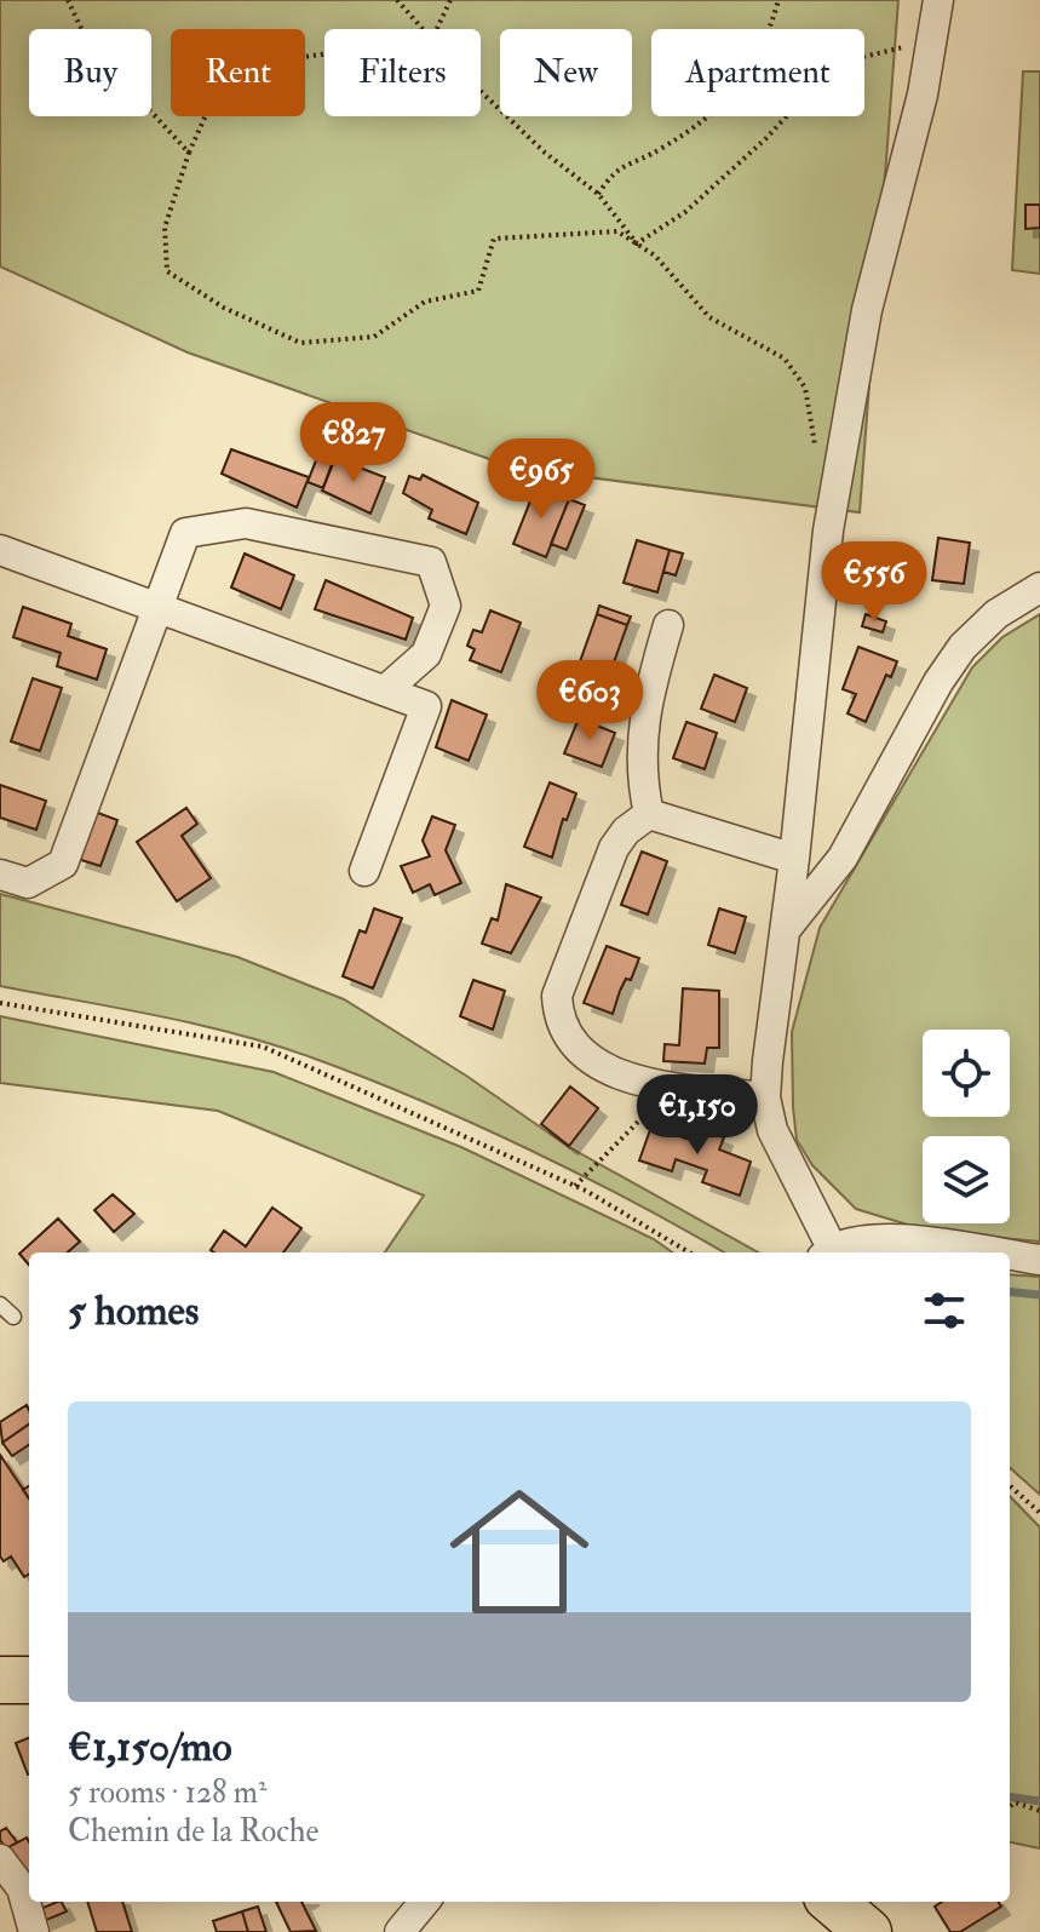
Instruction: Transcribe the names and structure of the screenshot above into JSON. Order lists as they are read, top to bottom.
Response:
{
  "page": {
    "chip": [
      "Buy",
      "Rent",
      "Filters",
      "New",
      "Apartment"
    ],
    "price": [
      "€827",
      "€965",
      "€556",
      "€603",
      "€1,150"
    ],
    "heading": "5 homes",
    "list": [
      {
        "name": "€1,150/mo",
        "note": "5 rooms · 128 m² · Chemin de la Roche"
      }
    ]
  }
}
